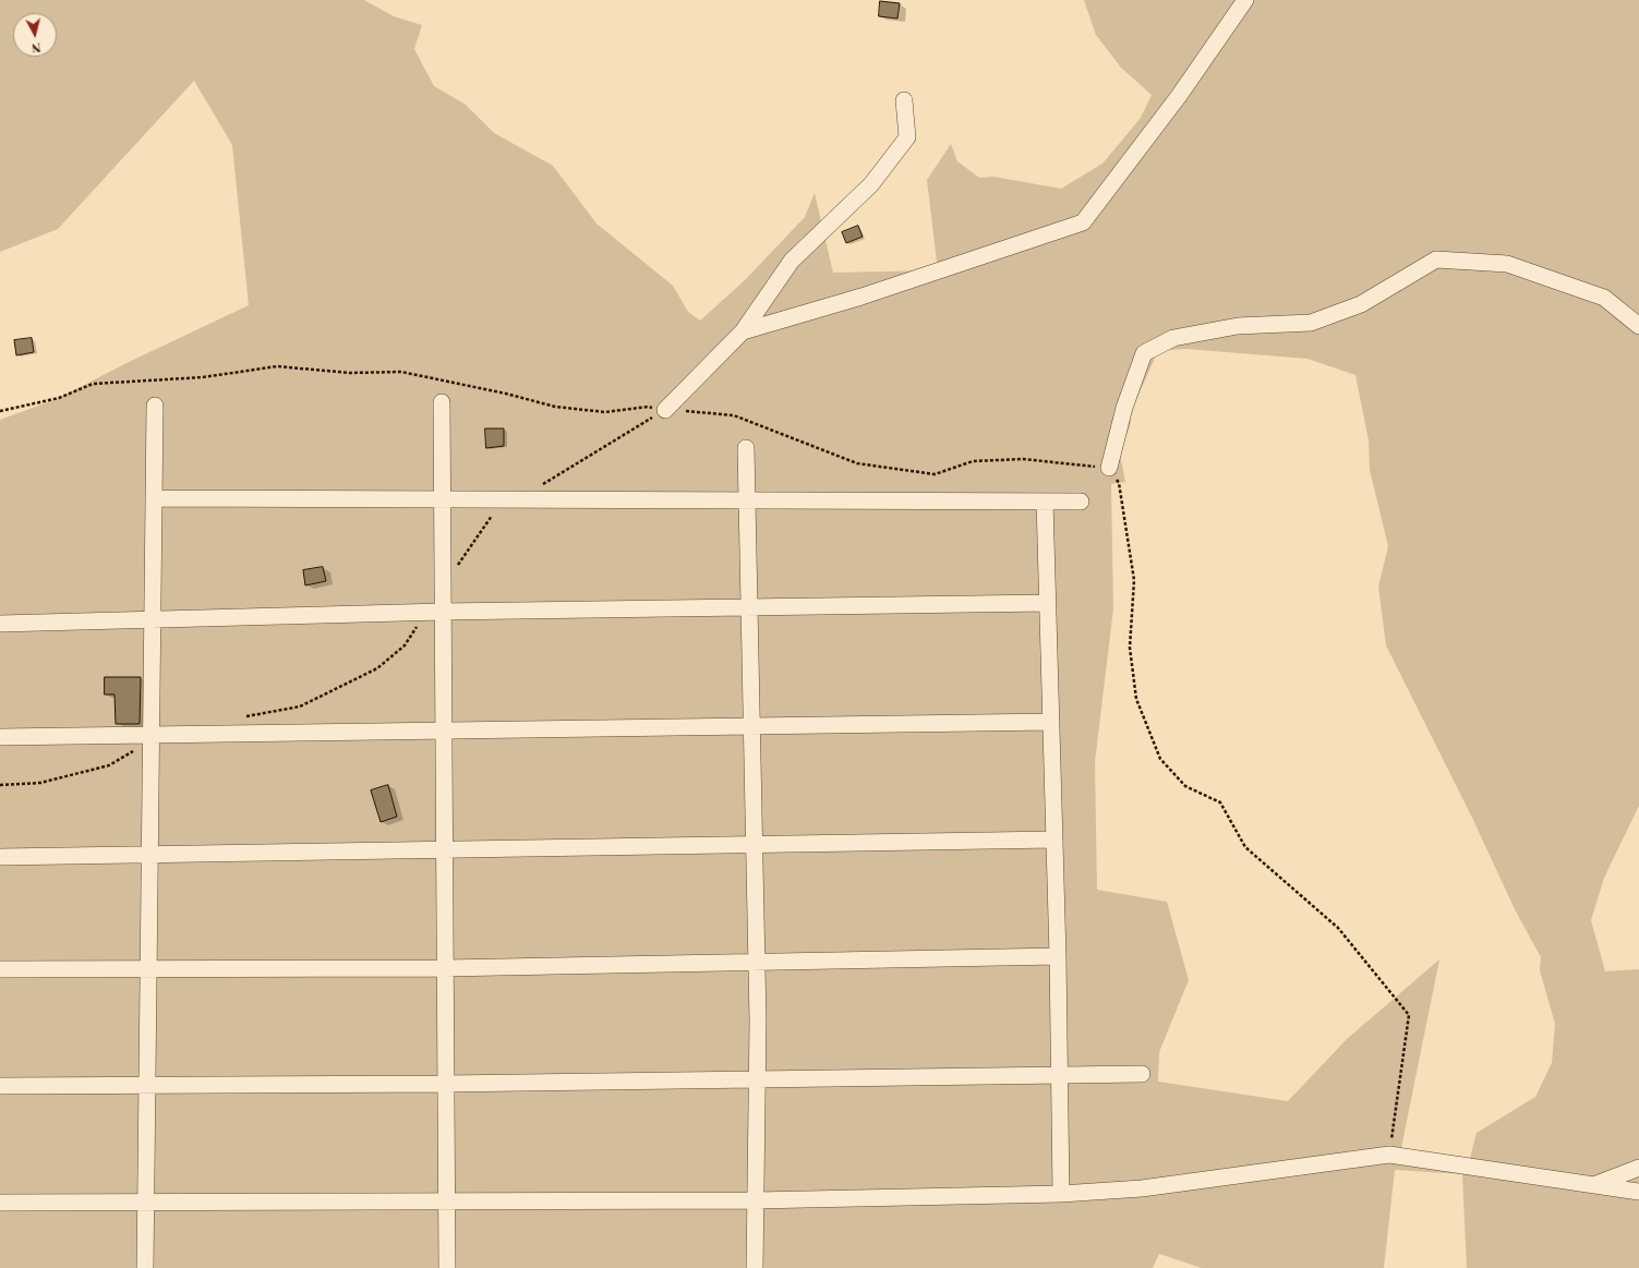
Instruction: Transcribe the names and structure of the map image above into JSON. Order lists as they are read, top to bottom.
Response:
{
  "north": "bottom"
}
